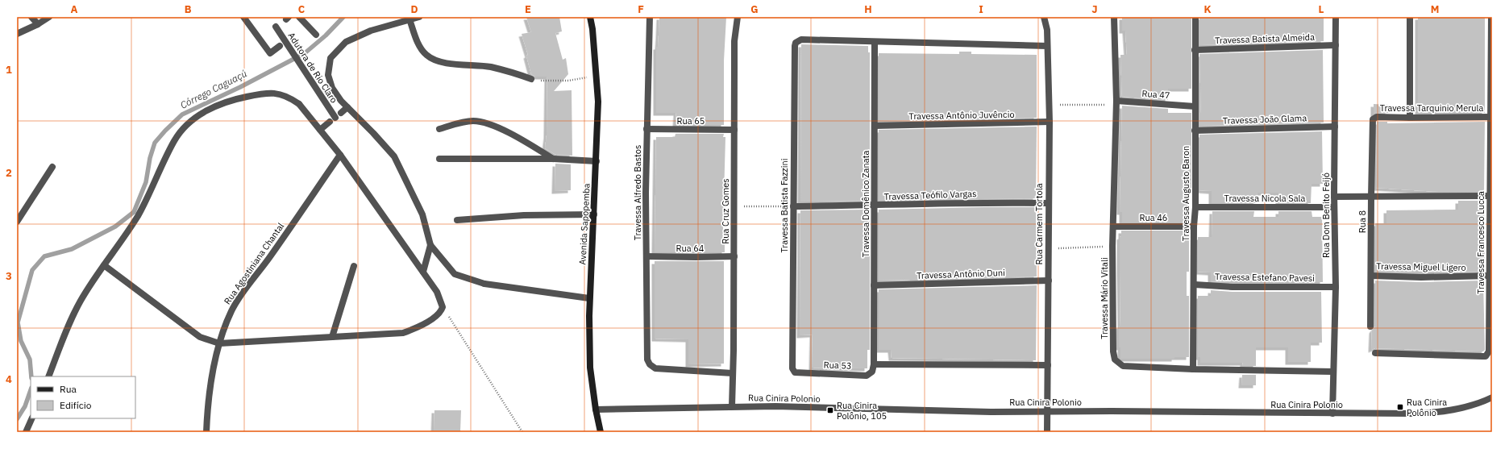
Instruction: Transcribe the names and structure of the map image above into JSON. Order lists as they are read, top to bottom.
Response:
{
  "streets": {
    "main road": ["Avenida Sapopemba"],
    "street": [
      "Travessa Batista Almeida",
      "Adutora de Rio Claro",
      "Rua 47",
      "Travessa Tarquinio Merula",
      "Travessa Antônio Juvêncio",
      "Travessa João Glama",
      "Rua 65",
      "Travessa Alfredo Bastos",
      "Travessa Augusto Baron",
      "Travessa Teófilo Vargas",
      "Travessa Nicola Sala",
      "Travessa Domênico Zanata",
      "Travessa Batista Fazzini",
      "Rua Cruz Gomes",
      "Rua Dom Benito Feijó",
      "Rua 46",
      "Rua 8",
      "Rua Carmem Tortola",
      "Travessa Francesco Lucca",
      "Rua 64",
      "Rua Agostiniana Chantal",
      "Travessa Miguel Ligero",
      "Travessa Antônio Duni",
      "Travessa Estefano Pavesi",
      "Travessa Mário Vitali",
      "Rua 53",
      "Rua Cinira Polonio"
    ]
  },
  "crossings": [
    ["Travessa Batista Almeida", "Travessa Augusto Baron"],
    ["Travessa Batista Almeida", "Rua Dom Benito Feijó"],
    ["Rua 47", "Travessa Augusto Baron"],
    ["Rua 47", "Travessa Mário Vitali"],
    ["Travessa Tarquinio Merula", "Rua 8"],
    ["Travessa Tarquinio Merula", "Travessa Francesco Lucca"],
    ["Travessa Antônio Juvêncio", "Travessa Domênico Zanata"],
    ["Travessa Antônio Juvêncio", "Rua Carmem Tortola"],
    ["Travessa João Glama", "Travessa Augusto Baron"],
    ["Travessa João Glama", "Rua Dom Benito Feijó"],
    ["Rua 65", "Travessa Alfredo Bastos"],
    ["Rua 65", "Rua Cruz Gomes"],
    ["Travessa Alfredo Bastos", "Rua Cruz Gomes"],
    ["Travessa Alfredo Bastos", "Rua 64"],
    ["Travessa Augusto Baron", "Travessa Nicola Sala"],
    ["Travessa Augusto Baron", "Rua 46"],
    ["Travessa Augusto Baron", "Travessa Estefano Pavesi"],
    ["Travessa Augusto Baron", "Travessa Mário Vitali"],
    ["Travessa Teófilo Vargas", "Travessa Domênico Zanata"],
    ["Travessa Teófilo Vargas", "Travessa Batista Fazzini"],
    ["Travessa Teófilo Vargas", "Rua Carmem Tortola"],
    ["Travessa Nicola Sala", "Rua Dom Benito Feijó"],
    ["Travessa Domênico Zanata", "Travessa Batista Fazzini"],
    ["Travessa Domênico Zanata", "Travessa Antônio Duni"],
    ["Travessa Domênico Zanata", "Rua 53"],
    ["Travessa Batista Fazzini", "Rua 53"],
    ["Rua Cruz Gomes", "Rua 64"],
    ["Rua Cruz Gomes", "Rua Cinira Polonio"],
    ["Rua Dom Benito Feijó", "Travessa Estefano Pavesi"],
    ["Rua Dom Benito Feijó", "Travessa Mário Vitali"],
    ["Rua Dom Benito Feijó", "Rua Cinira Polonio"],
    ["Rua 46", "Travessa Mário Vitali"],
    ["Rua 8", "Travessa Miguel Ligero"],
    ["Avenida Sapopemba", "Rua Cinira Polonio"],
    ["Rua Carmem Tortola", "Travessa Antônio Duni"],
    ["Rua Carmem Tortola", "Rua Cinira Polonio"],
    ["Travessa Francesco Lucca", "Travessa Miguel Ligero"]
  ],
  "water": ["Córrego Caguaçú"],
  "places": {
    "transit": ["Rua Cinira Polônio", "Rua Cinira Polônio, 105"]
  },
  "legend": ["Rua", "Edifício"],
  "grid": {
    "columns": [
      "A",
      "B",
      "C",
      "D",
      "E",
      "F",
      "G",
      "H",
      "I",
      "J",
      "K",
      "L",
      "M"
    ],
    "rows": [
      "1",
      "2",
      "3",
      "4"
    ]
  }
}
